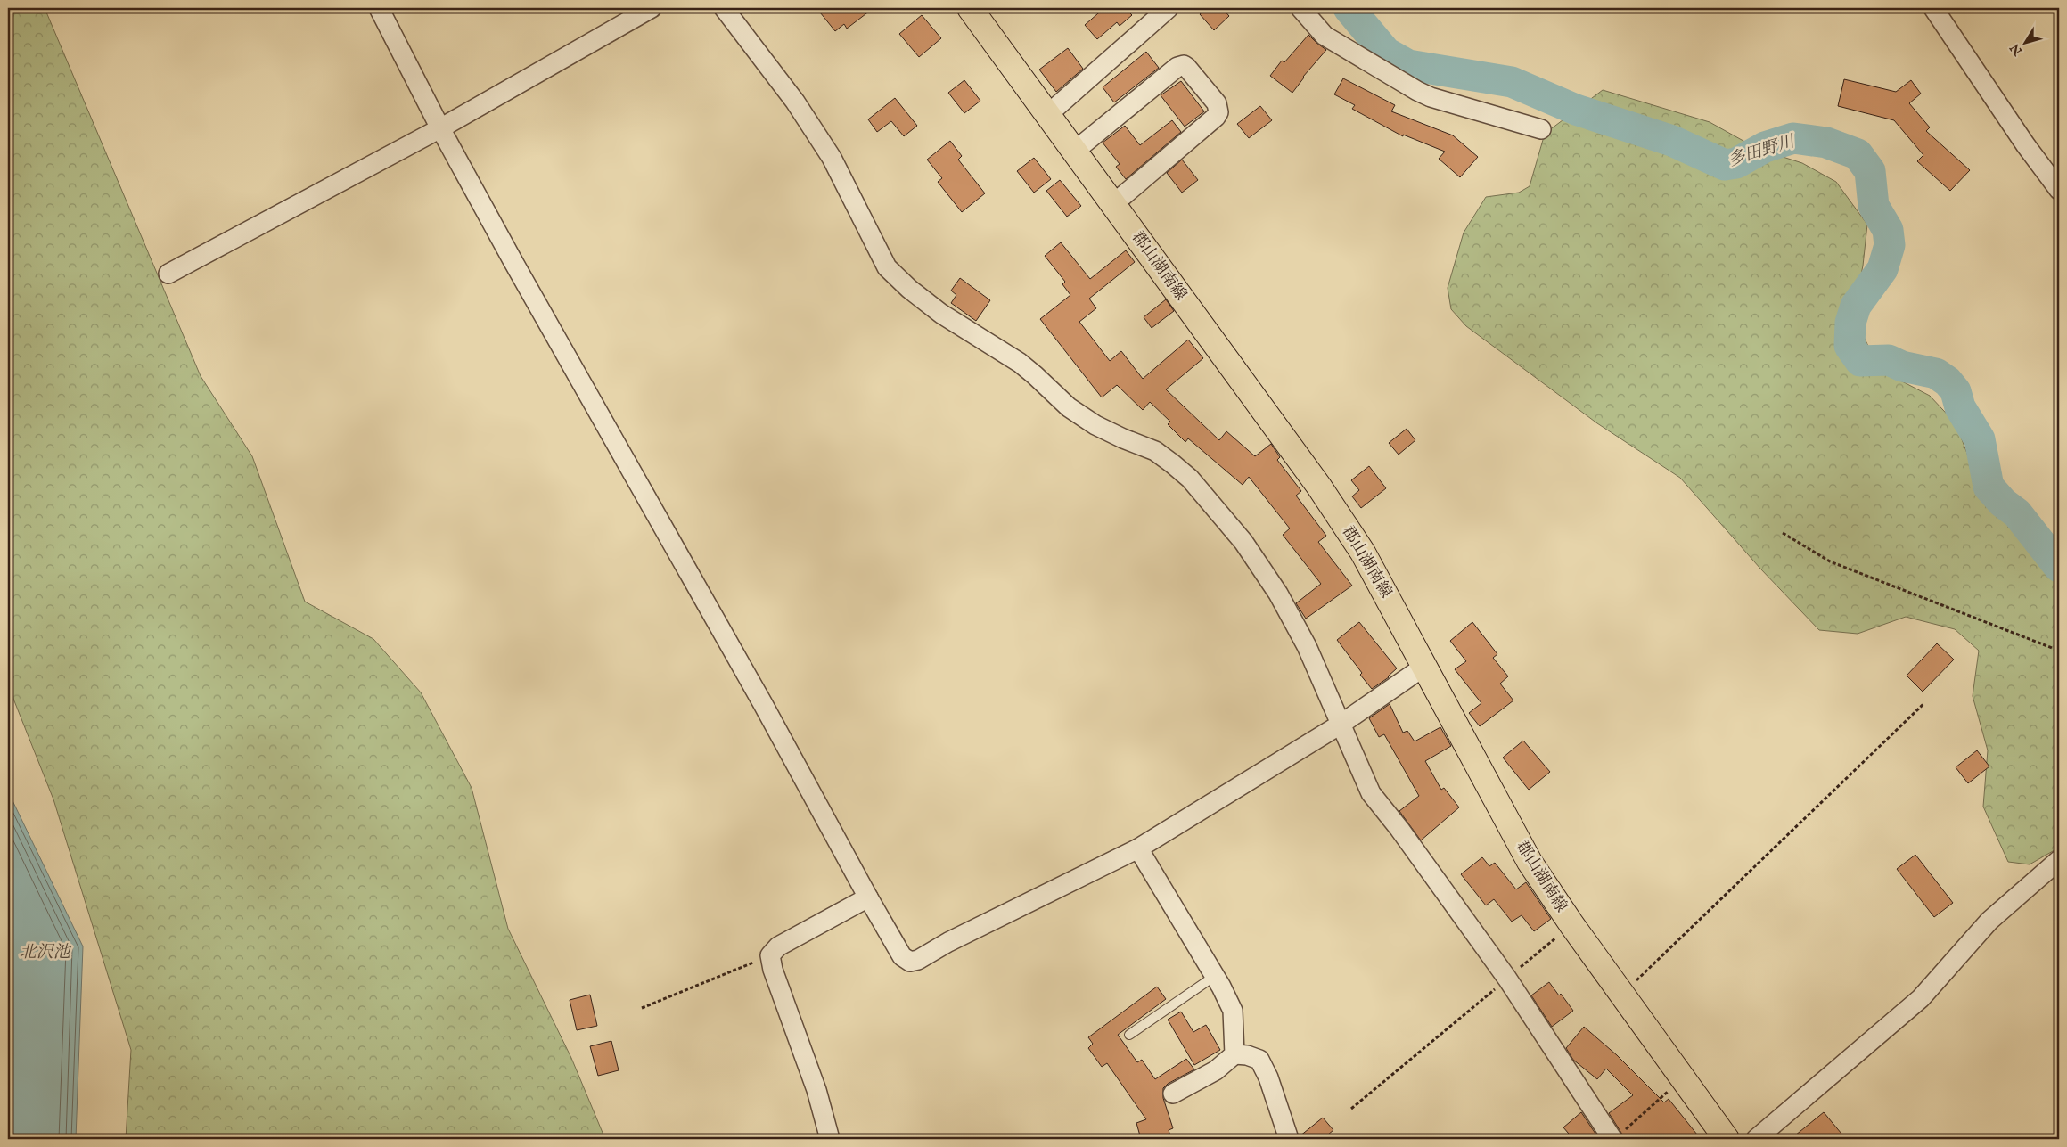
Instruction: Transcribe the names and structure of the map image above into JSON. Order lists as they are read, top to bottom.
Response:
{
  "streets": {
    "main road": ["郡山湖南線"]
  },
  "water": ["多田野川", "北沢池"],
  "north": "bottom left"
}
